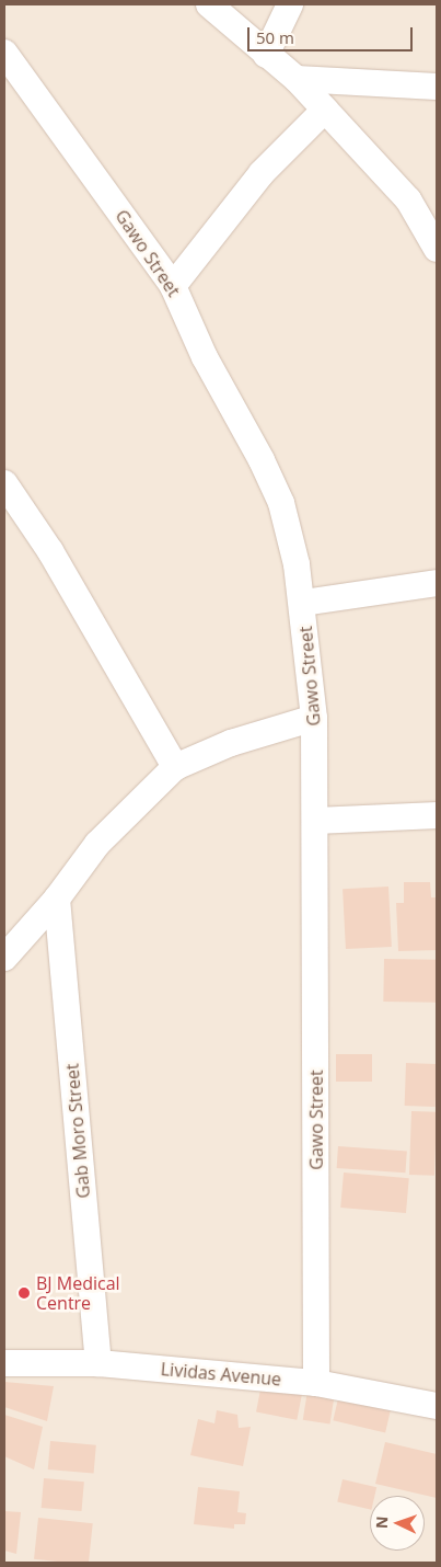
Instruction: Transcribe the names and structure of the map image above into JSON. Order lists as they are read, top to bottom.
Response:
{
  "streets": {
    "street": ["Gawo Street", "Gab Moro Street", "Lividas Avenue"]
  },
  "crossings": [
    ["Gawo Street", "Lividas Avenue"],
    ["Gab Moro Street", "Lividas Avenue"]
  ],
  "places": ["BJ Medical Centre"],
  "scale_bar": "50 m",
  "north": "left"
}
